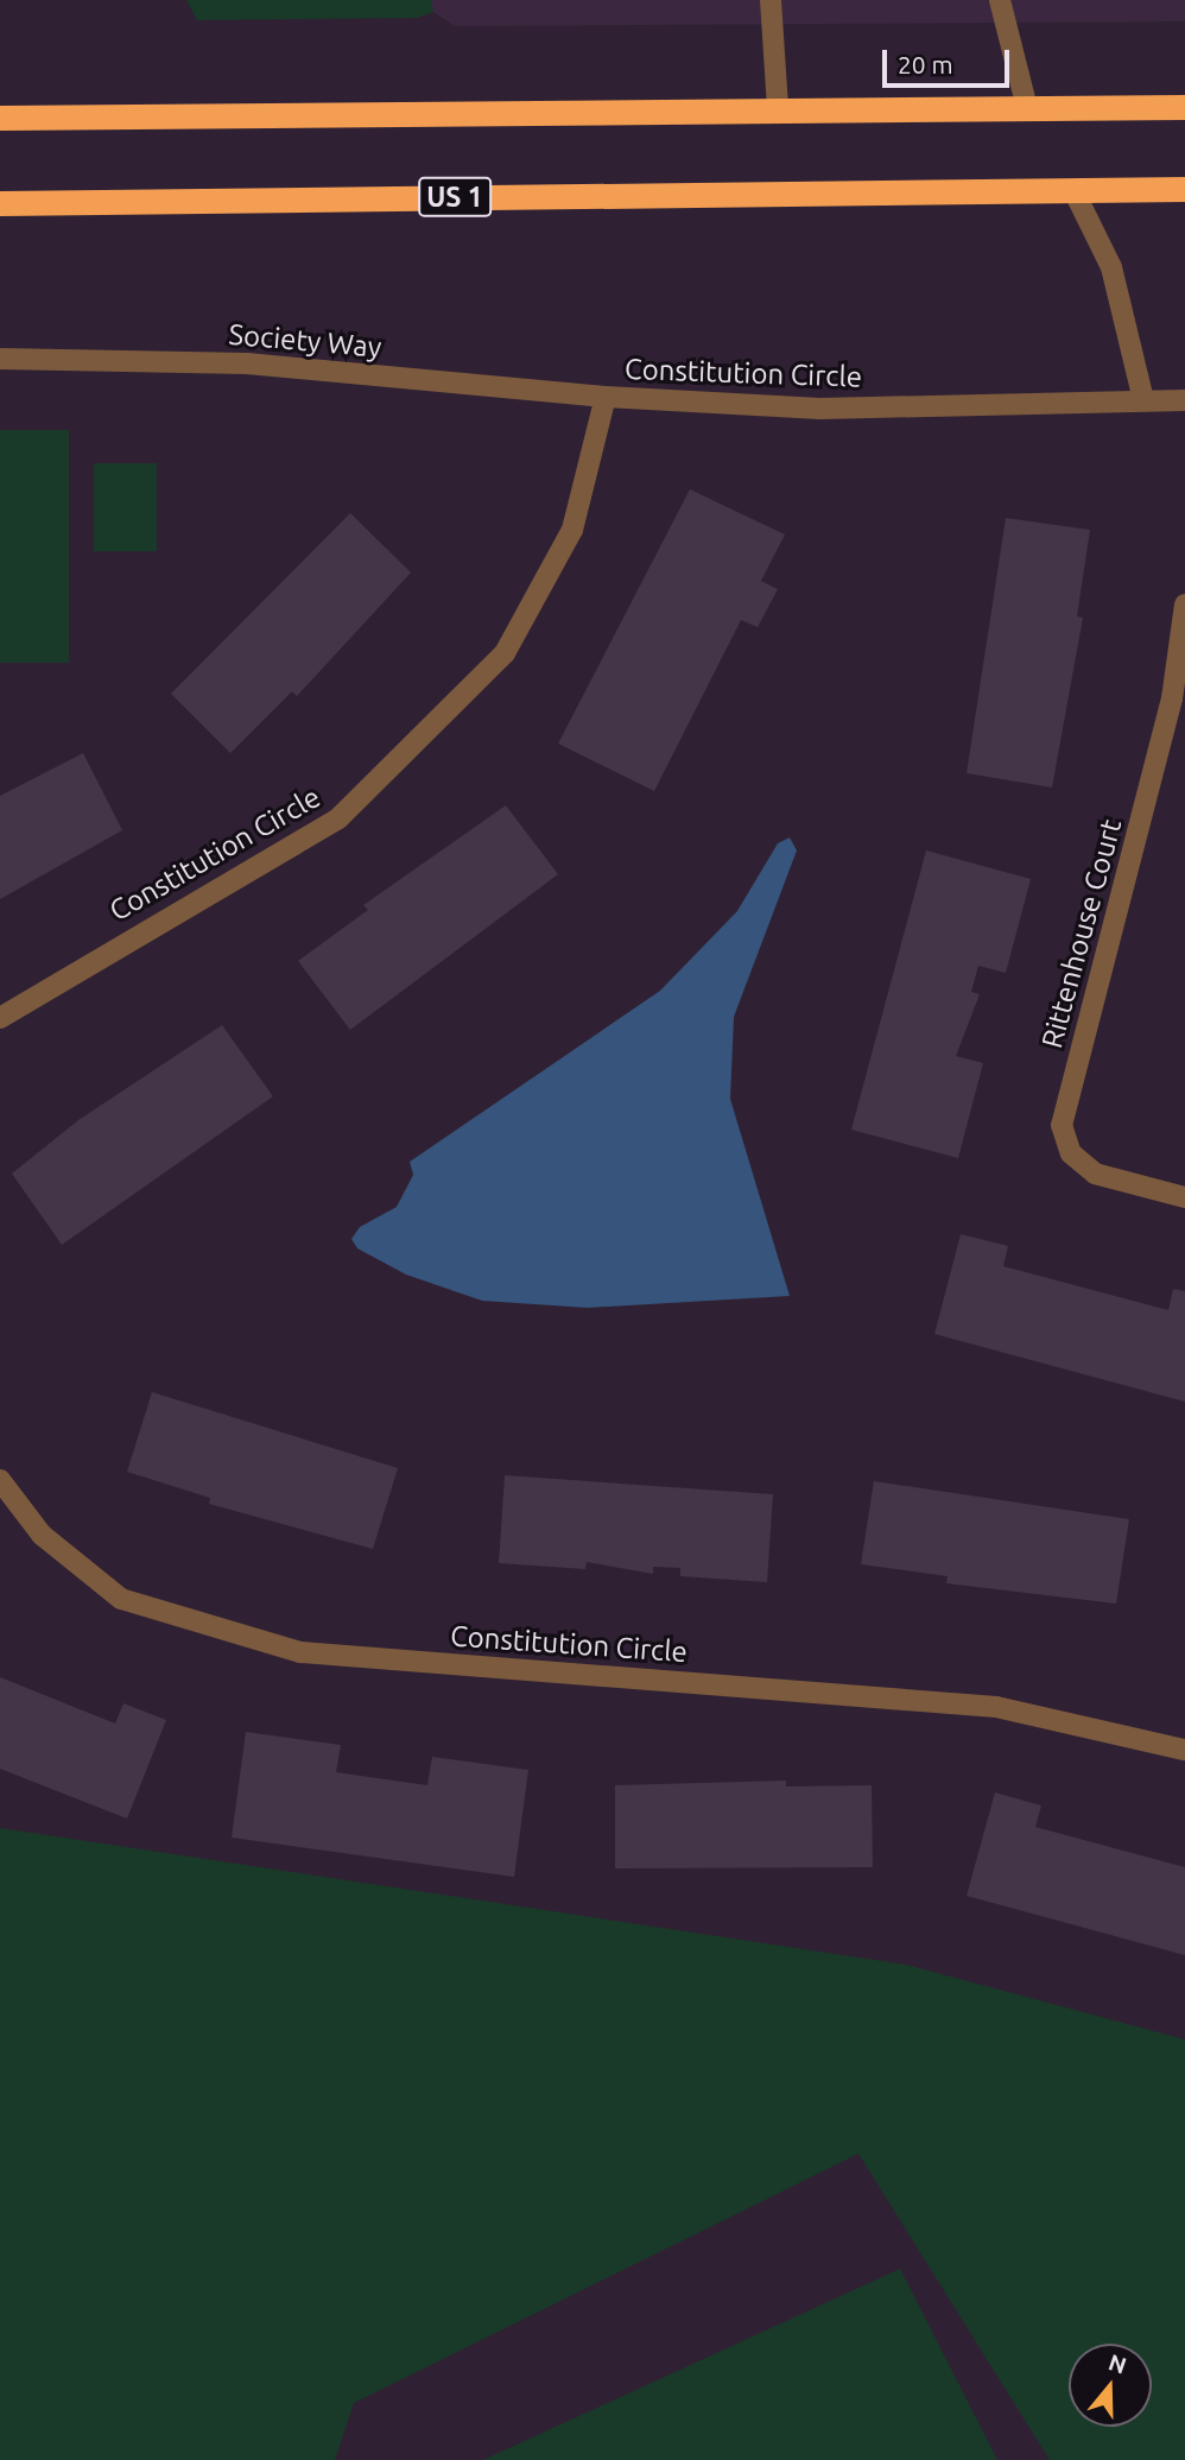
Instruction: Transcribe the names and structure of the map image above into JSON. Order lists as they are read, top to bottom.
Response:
{
  "streets": {
    "highway": ["US 1"],
    "street": ["Society Way", "Constitution Circle", "Rittenhouse Court"]
  },
  "crossings": [
    ["Society Way", "Constitution Circle"]
  ],
  "scale_bar": "20 m",
  "north": "top"
}
